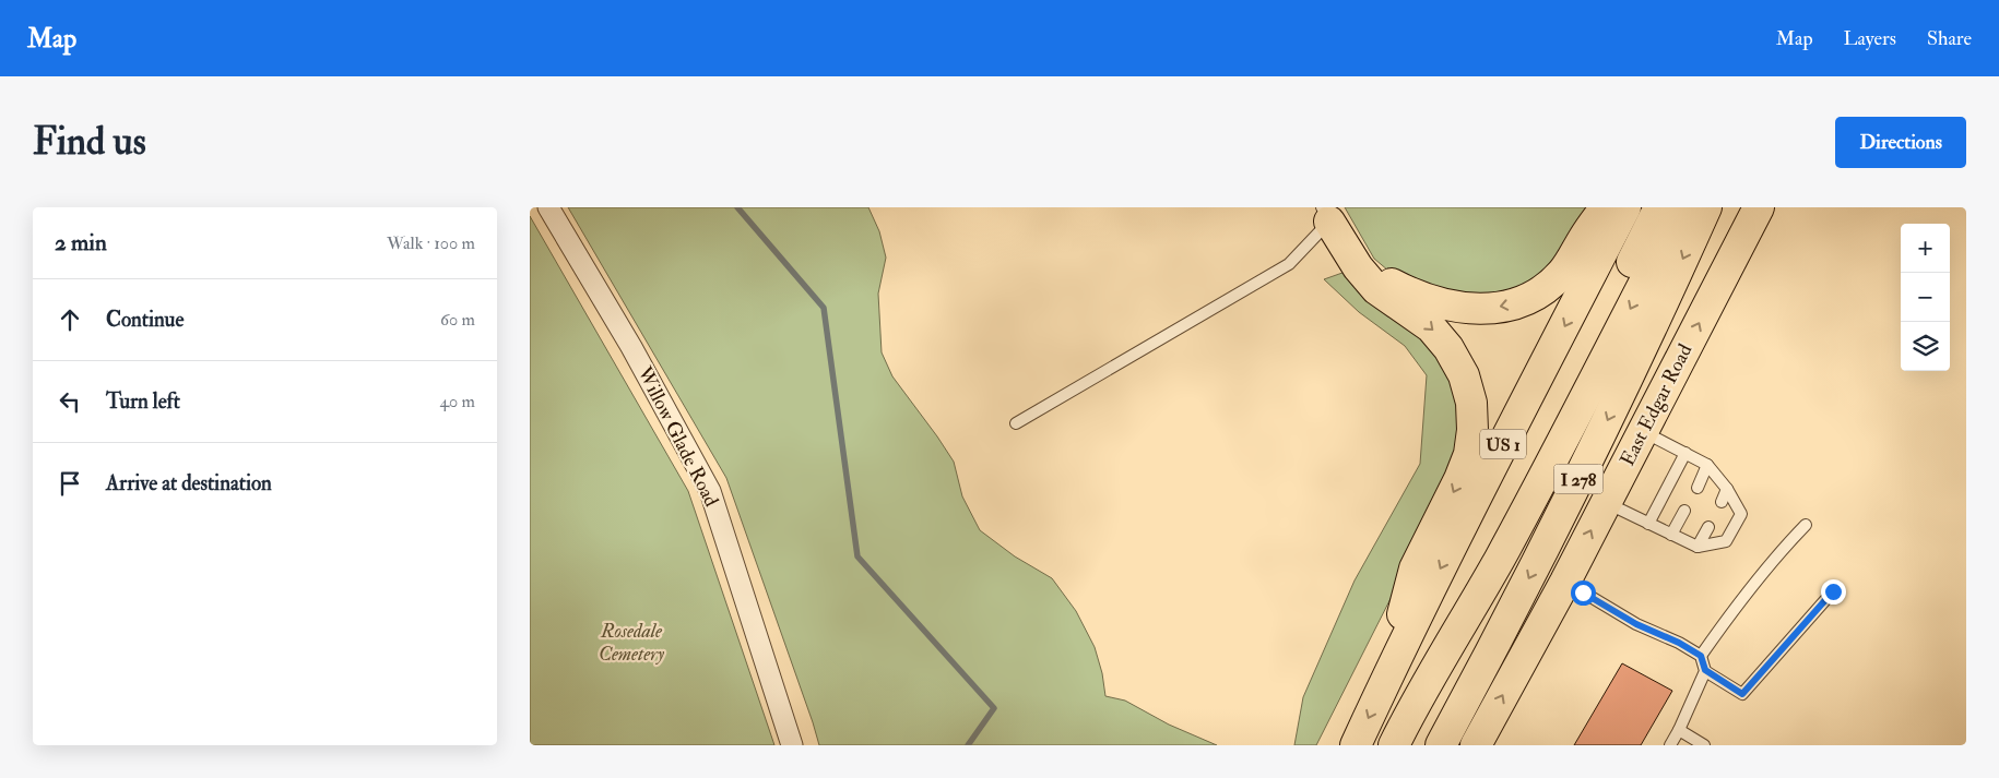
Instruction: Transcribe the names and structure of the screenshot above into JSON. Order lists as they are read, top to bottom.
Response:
{
  "streets": {
    "highway": ["East Edgar Road", "US 1", "I 278"],
    "street": ["Willow Glade Road"]
  },
  "parks": ["Rosedale Cemetery"],
  "page": {
    "header": "Map",
    "nav": ["Map", "Layers", "Share"],
    "buttons": "Directions",
    "title": "Find us",
    "heading": ["2 min", "Walk · 100 m"],
    "map_buttons": ["+", "−"],
    "list": [
      ["Continue", "60 m"],
      ["Turn left", "40 m"],
      "Arrive at destination"
    ]
  }
}
